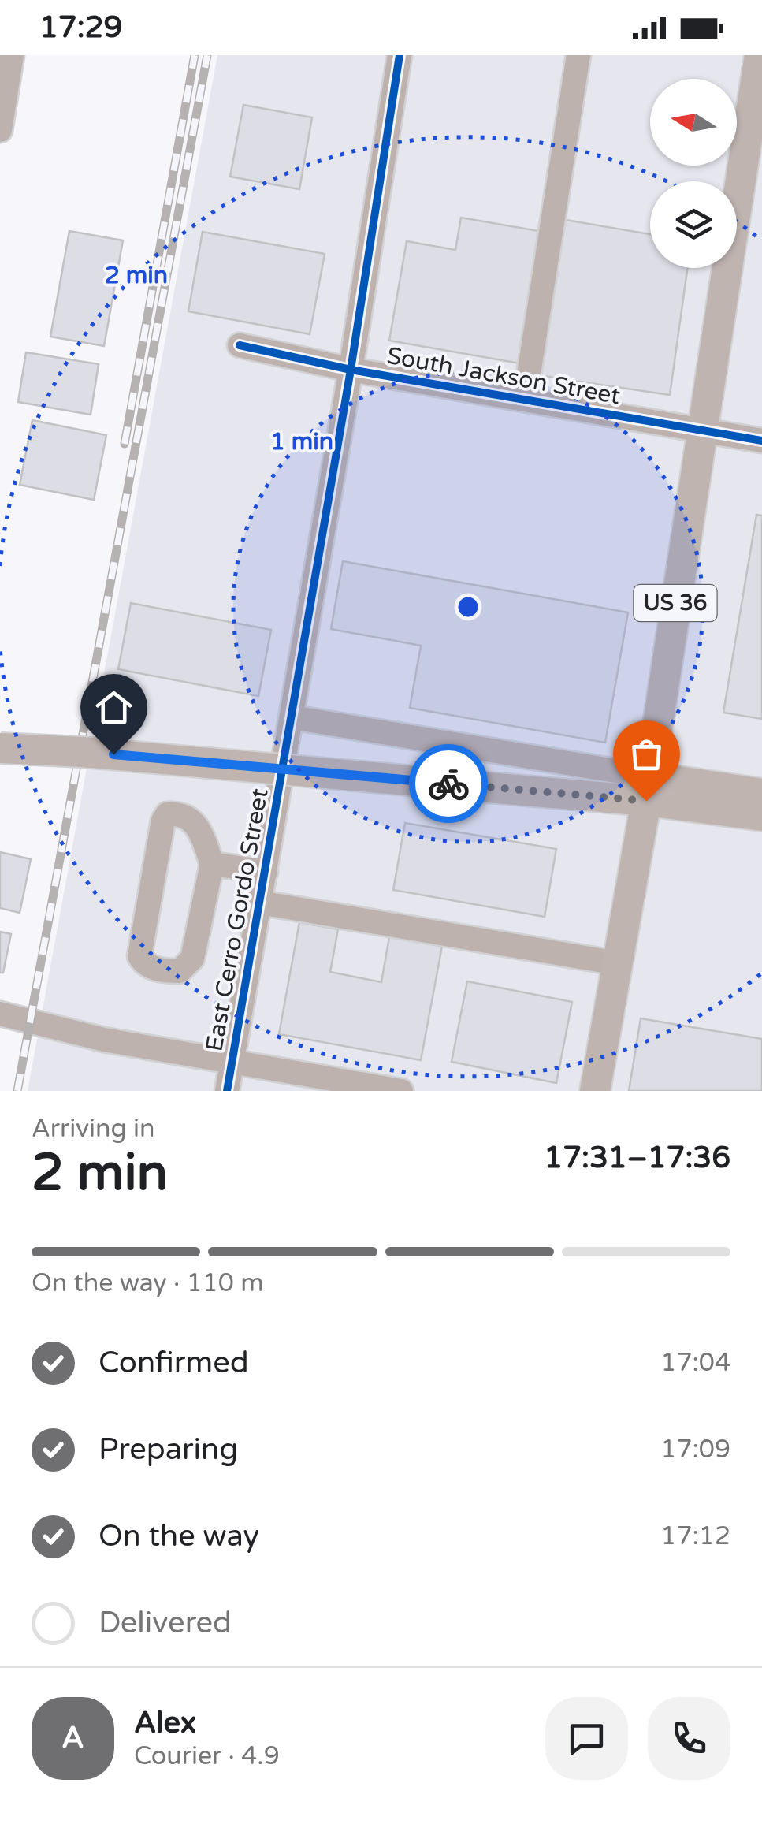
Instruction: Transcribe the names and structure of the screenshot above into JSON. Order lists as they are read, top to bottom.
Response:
{
  "streets": {
    "main road": ["US 36"],
    "street": ["South Jackson Street", "East Cerro Gordo Street"]
  },
  "crossings": [
    ["South Jackson Street", "US 36"],
    ["South Jackson Street", "East Cerro Gordo Street"]
  ],
  "north": "left",
  "page": {
    "status": "17:29",
    "heading": ["2 min", "Arriving in", "17:31–17:36"],
    "panel": ["Alex", "Courier · 4.9"],
    "bar": "On the way · 110 m",
    "list": [
      ["Confirmed", "17:04"],
      ["Preparing", "17:09"],
      ["On the way", "17:12"],
      "Delivered"
    ],
    "round": "A"
  },
  "rings": ["2 min", "1 min"]
}
